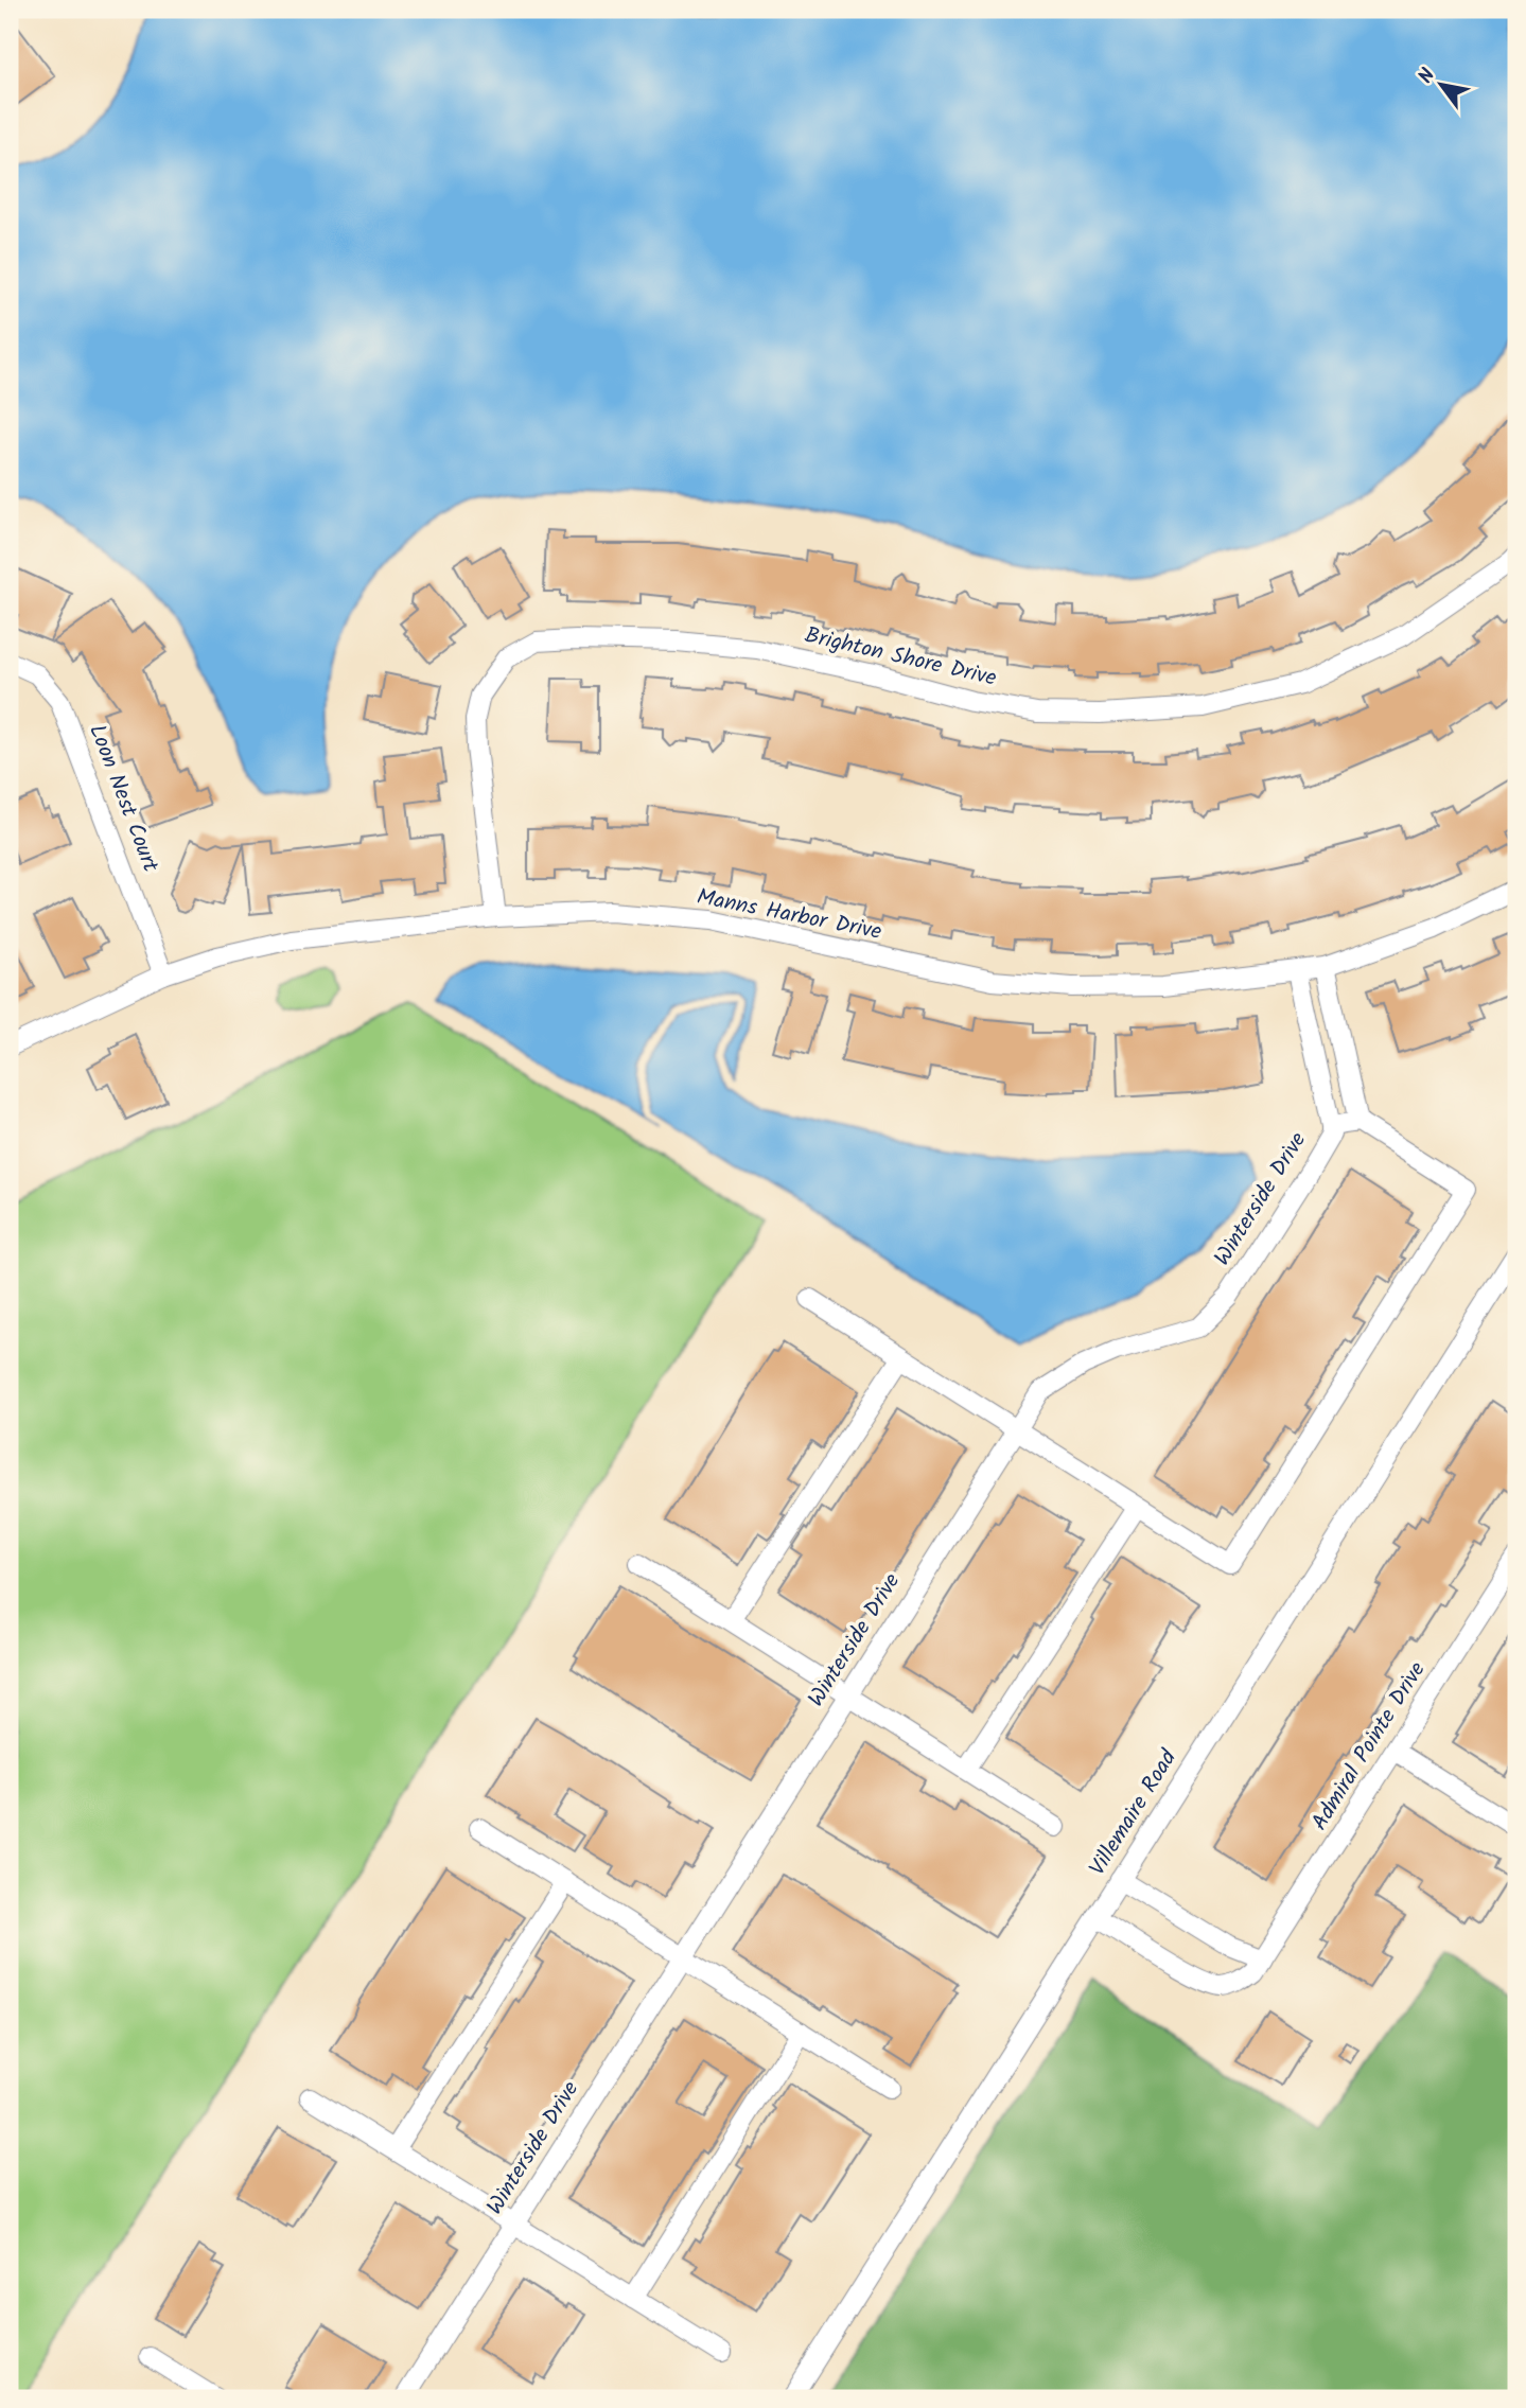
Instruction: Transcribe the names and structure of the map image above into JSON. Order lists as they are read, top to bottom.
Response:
{
  "streets": {
    "street": [
      "Brighton Shore Drive",
      "Loon Nest Court",
      "Manns Harbor Drive",
      "Winterside Drive",
      "Admiral Pointe Drive",
      "Villemaire Road"
    ]
  },
  "crossings": [
    ["Brighton Shore Drive", "Manns Harbor Drive"],
    ["Loon Nest Court", "Manns Harbor Drive"],
    ["Manns Harbor Drive", "Winterside Drive"],
    ["Admiral Pointe Drive", "Villemaire Road"]
  ],
  "north": "top left"
}
